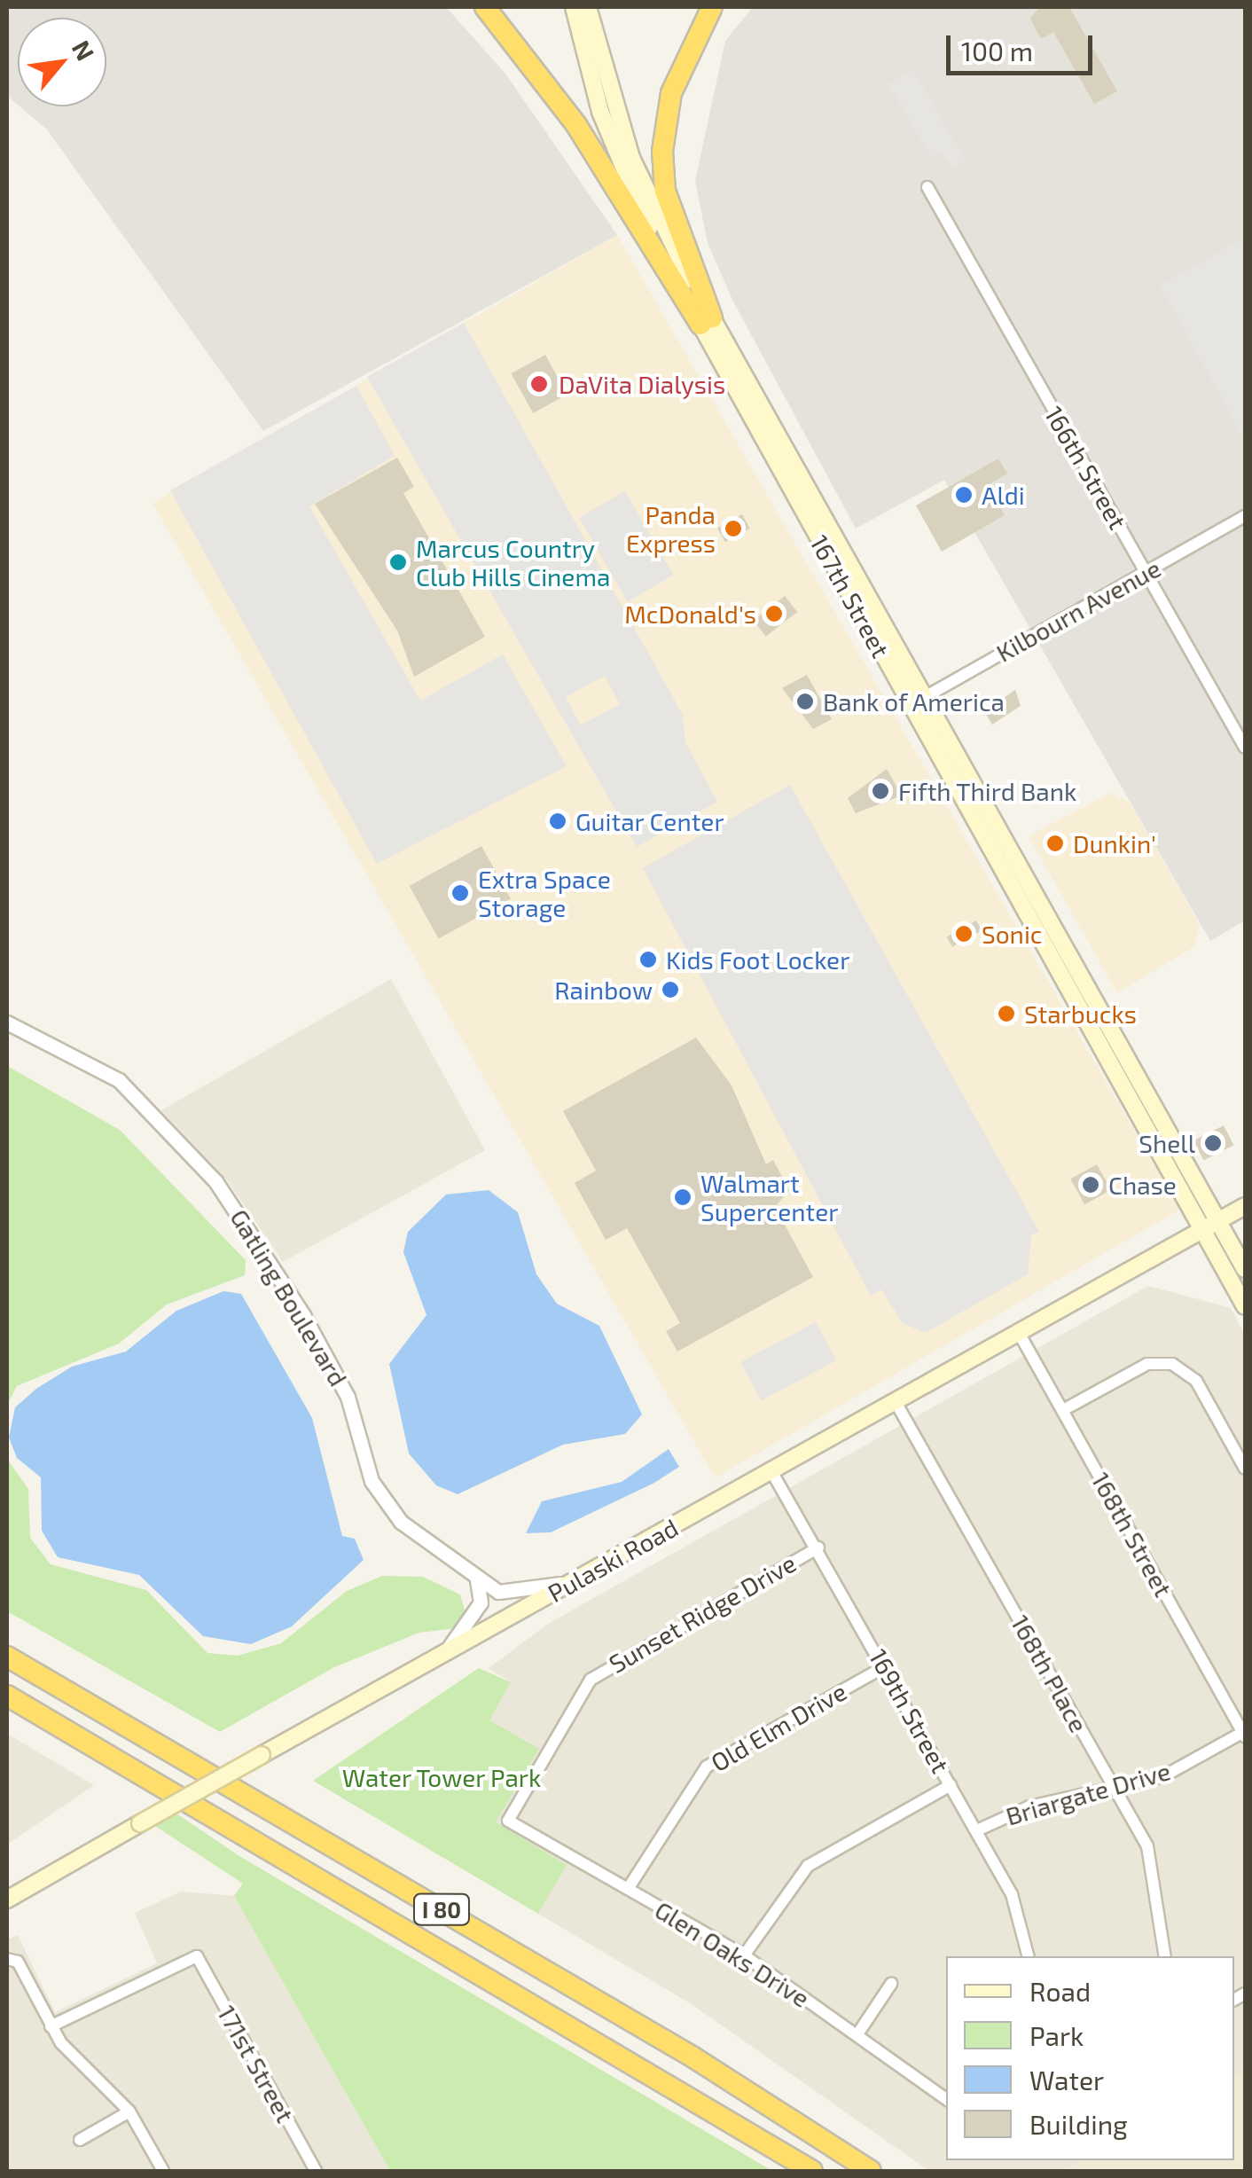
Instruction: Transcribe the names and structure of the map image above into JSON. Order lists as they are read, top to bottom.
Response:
{
  "streets": {
    "highway": ["I 80"],
    "main road": ["167th Street", "Pulaski Road"],
    "street": [
      "166th Street",
      "Kilbourn Avenue",
      "Gatling Boulevard",
      "168th Street",
      "Sunset Ridge Drive",
      "168th Place",
      "169th Street",
      "Old Elm Drive",
      "Briargate Drive",
      "Glen Oaks Drive",
      "171st Street"
    ]
  },
  "crossings": [
    ["166th Street", "Kilbourn Avenue"],
    ["167th Street", "Kilbourn Avenue"],
    ["167th Street", "Pulaski Road"],
    ["Gatling Boulevard", "Pulaski Road"],
    ["168th Street", "Pulaski Road"],
    ["168th Street", "Briargate Drive"],
    ["Pulaski Road", "168th Place"],
    ["Pulaski Road", "169th Street"],
    ["Sunset Ridge Drive", "169th Street"],
    ["Sunset Ridge Drive", "Glen Oaks Drive"],
    ["168th Place", "Briargate Drive"],
    ["169th Street", "Old Elm Drive"],
    ["169th Street", "Briargate Drive"],
    ["Old Elm Drive", "Glen Oaks Drive"]
  ],
  "parks": ["Water Tower Park"],
  "places": [
    "DaVita Dialysis",
    "Aldi",
    "Panda Express",
    "Marcus Country Club Hills Cinema",
    "McDonald's",
    "Bank of America",
    "Fifth Third Bank",
    "Guitar Center",
    "Dunkin'",
    "Extra Space Storage",
    "Sonic",
    "Kids Foot Locker",
    "Rainbow",
    "Starbucks",
    "Shell",
    "Chase",
    "Walmart Supercenter"
  ],
  "legend": [
    "Road",
    "Park",
    "Water",
    "Building"
  ],
  "scale_bar": "100 m",
  "north": "top right"
}
